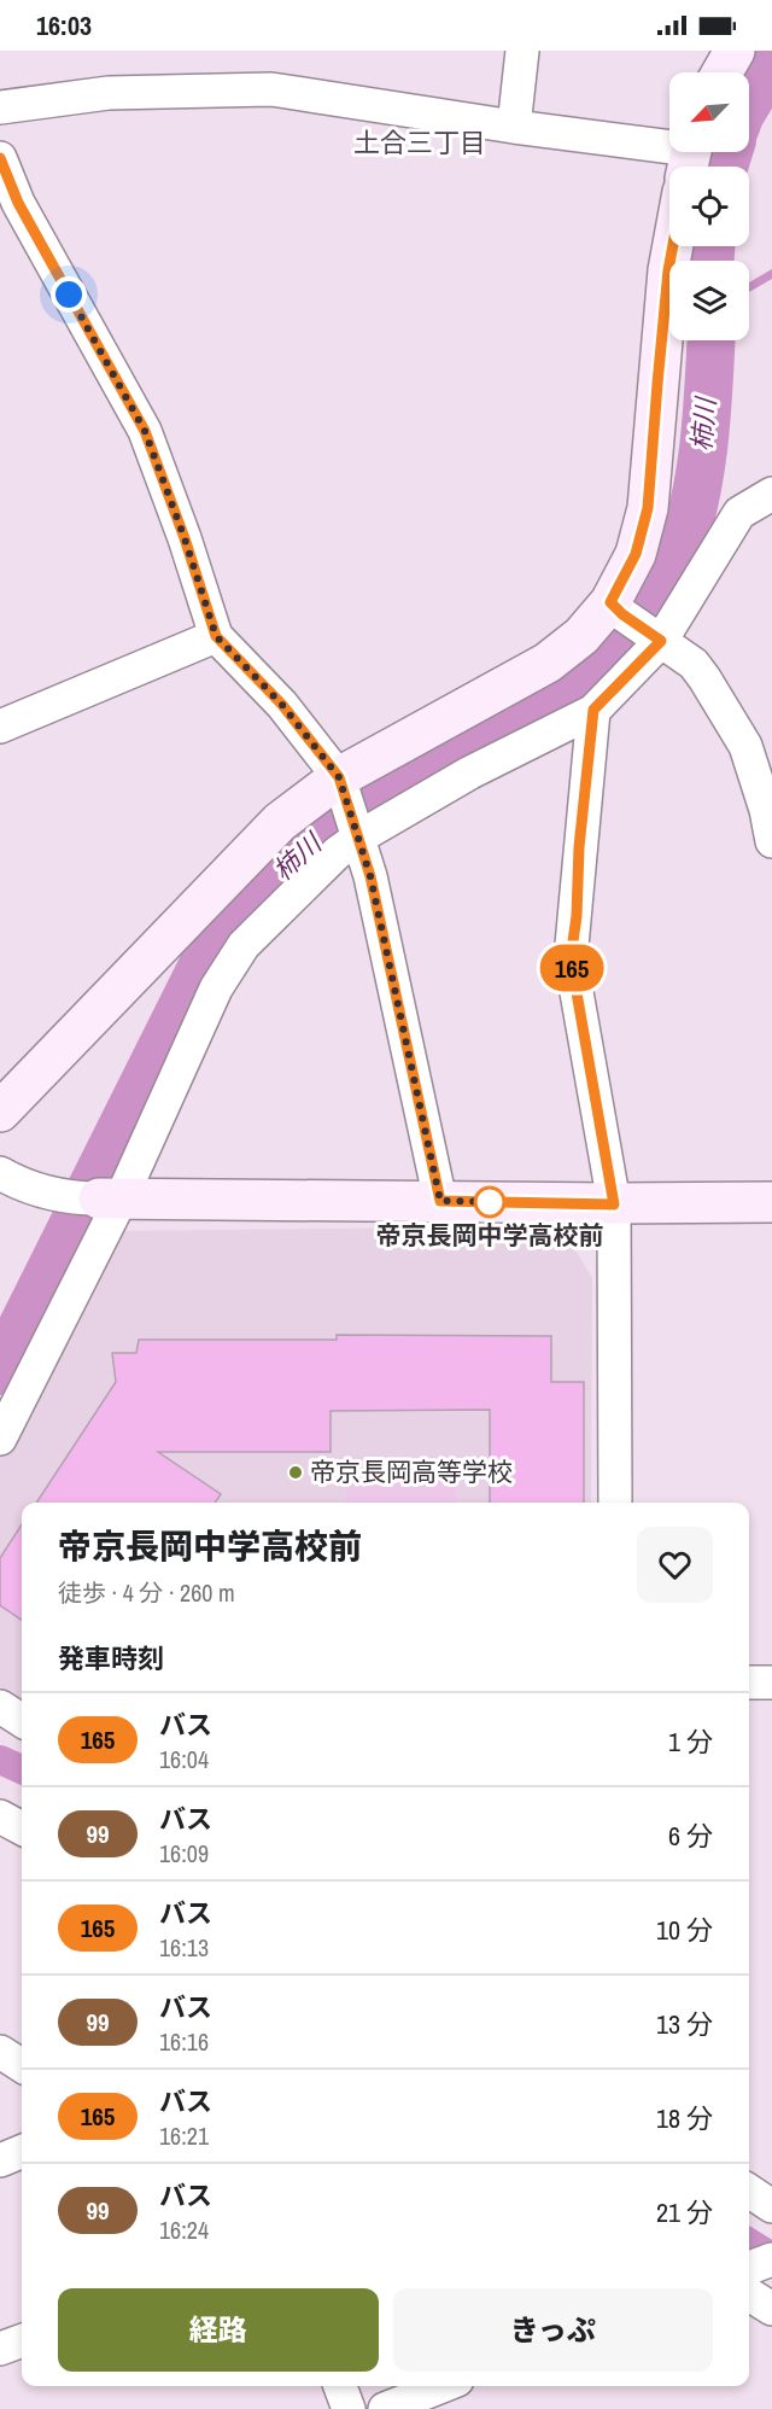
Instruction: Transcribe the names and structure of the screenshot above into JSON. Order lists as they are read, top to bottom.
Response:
{
  "districts": ["土合三丁目"],
  "water": ["柿川"],
  "places": ["帝京長岡中学高校前", "帝京長岡高等学校"],
  "lines": ["bus line 165"],
  "north": "bottom left",
  "page": {
    "status": "16:03",
    "on_map": "165",
    "heading": [
      ["帝京長岡中学高校前", "徒歩 · 4 分 · 260 m"],
      "発車時刻"
    ],
    "list": [
      {
        "mark": "165",
        "name": "バス",
        "note": "16:04",
        "value": "1 分"
      },
      {
        "mark": "99",
        "name": "バス",
        "note": "16:09",
        "value": "6 分"
      },
      {
        "mark": "165",
        "name": "バス",
        "note": "16:13",
        "value": "10 分"
      },
      {
        "mark": "99",
        "name": "バス",
        "note": "16:16",
        "value": "13 分"
      },
      {
        "mark": "165",
        "name": "バス",
        "note": "16:21",
        "value": "18 分"
      },
      {
        "mark": "99",
        "name": "バス",
        "note": "16:24",
        "value": "21 分"
      }
    ],
    "buttons": ["経路", "きっぷ"]
  }
}
